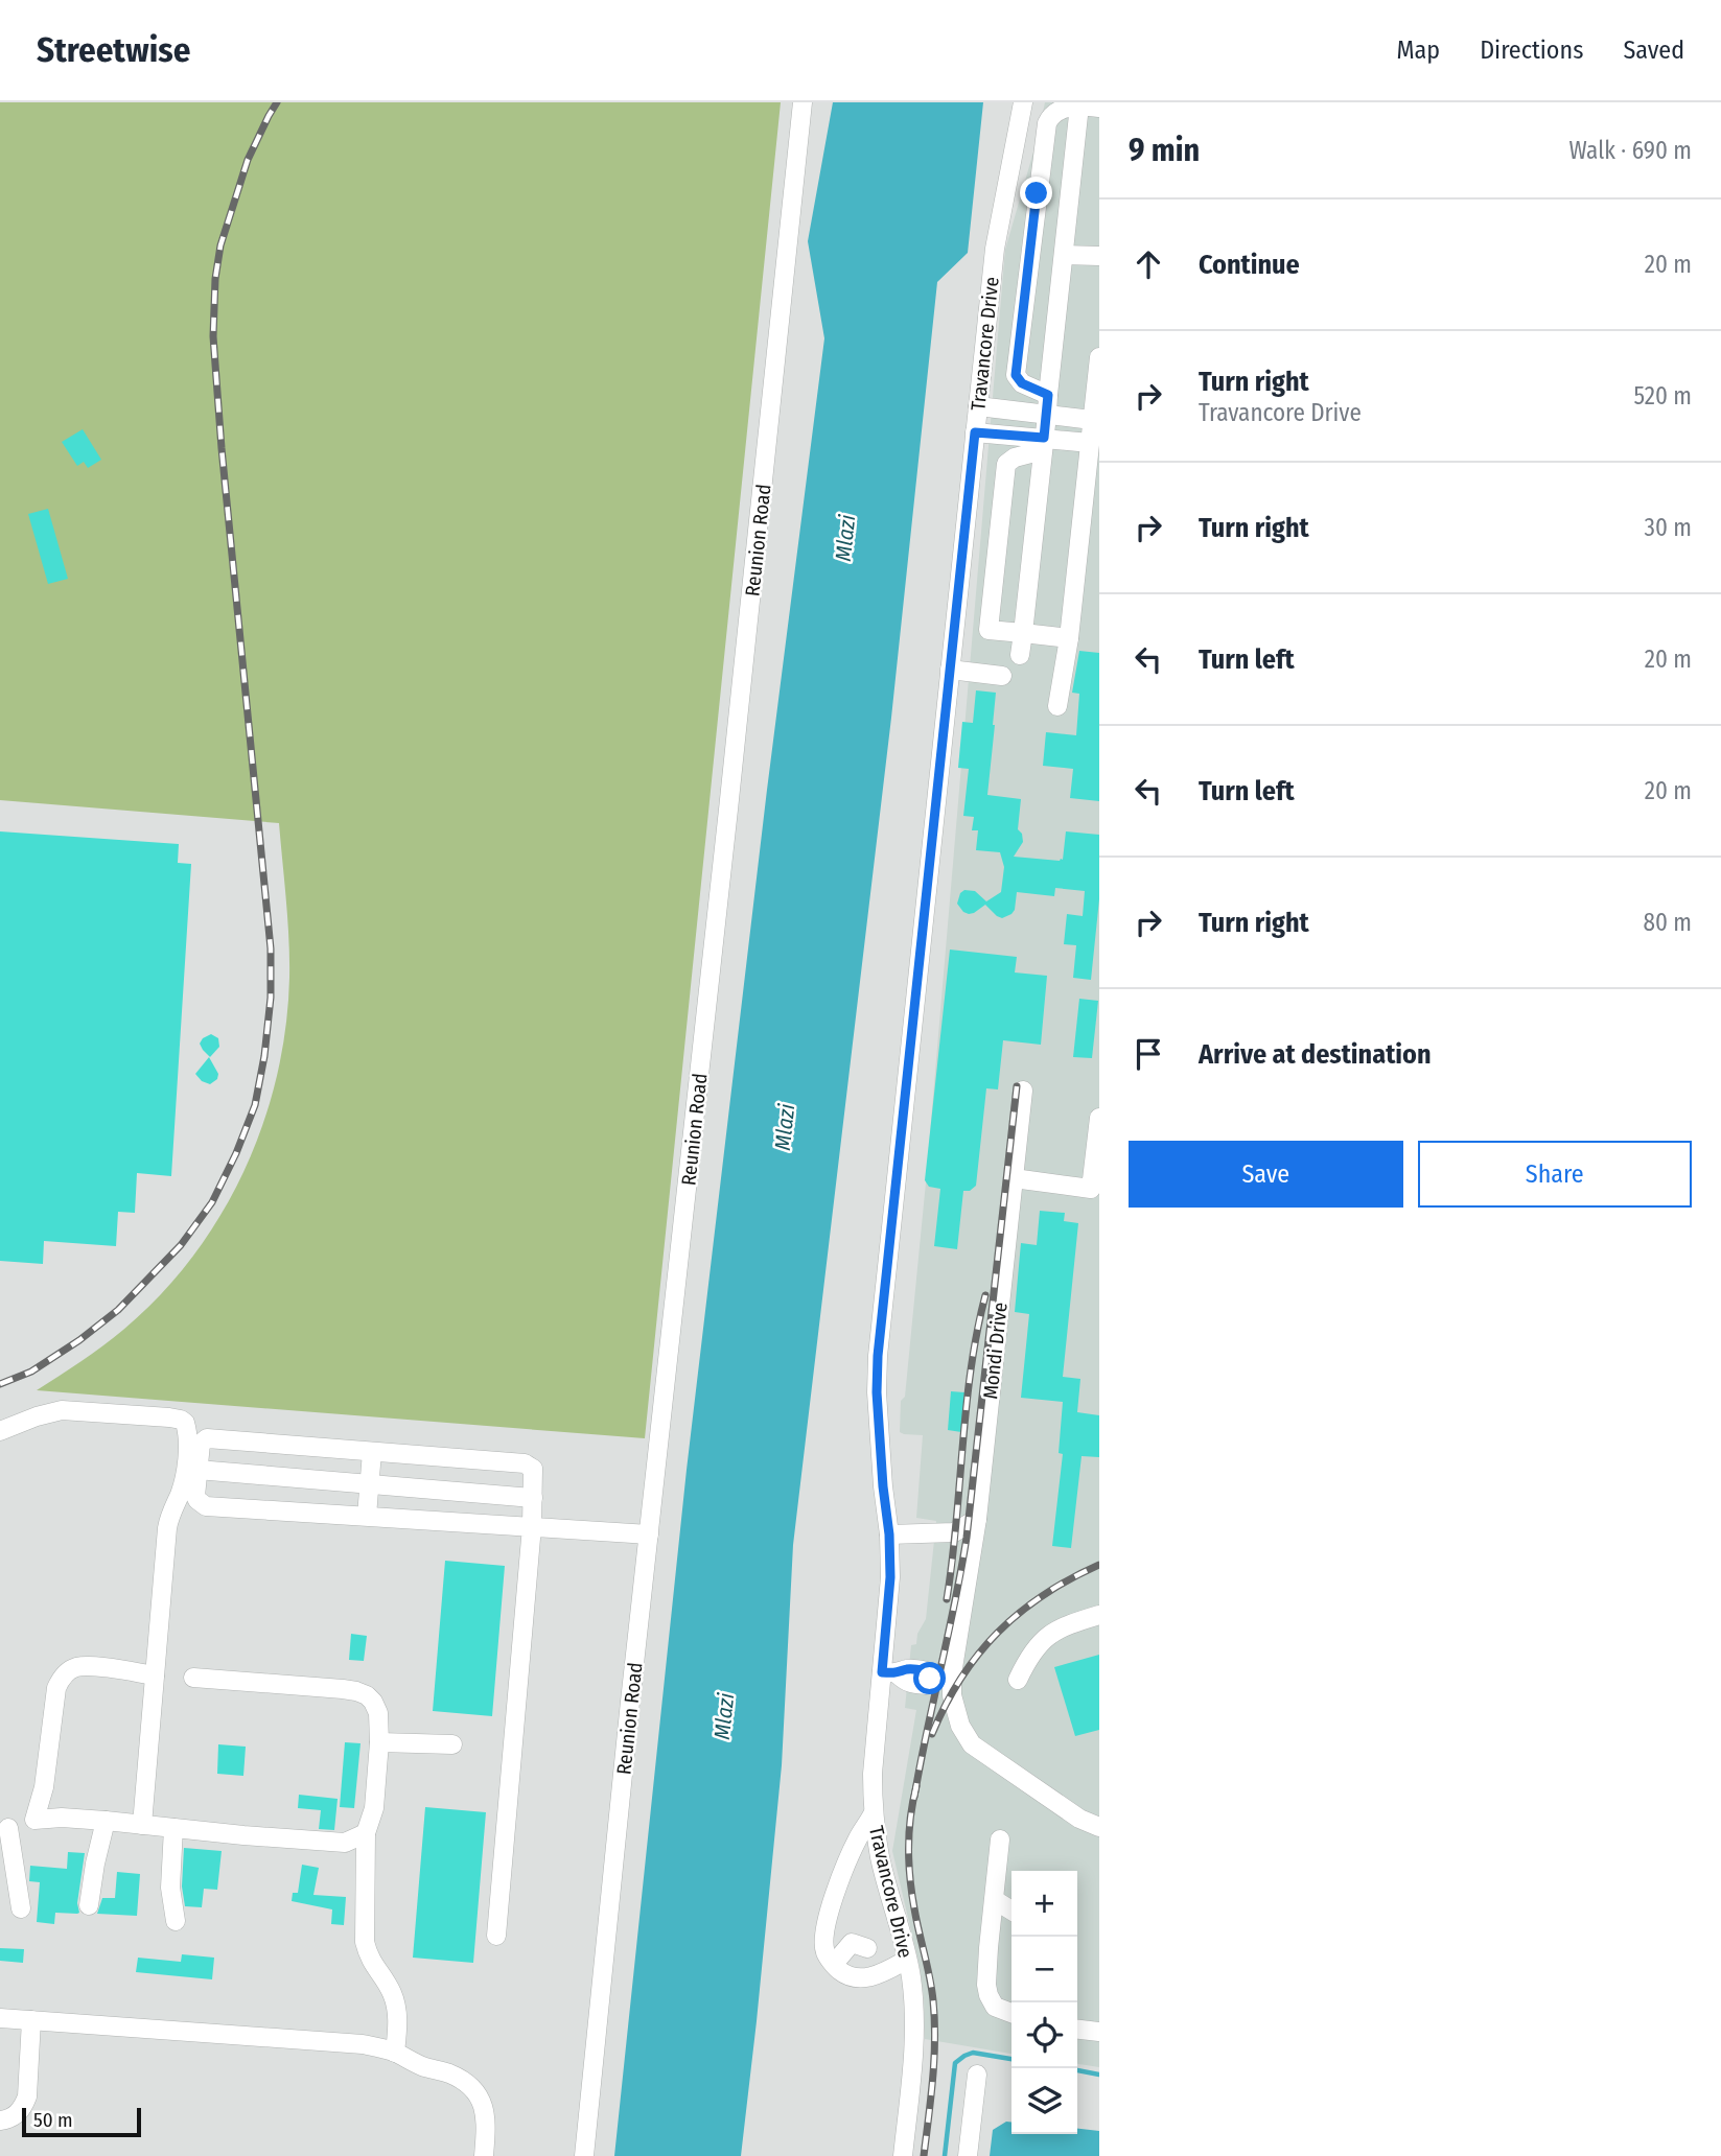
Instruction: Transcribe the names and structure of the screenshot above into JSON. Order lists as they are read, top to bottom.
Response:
{
  "streets": {
    "street": ["Travancore Drive", "Reunion Road", "Mondi Drive"]
  },
  "water": ["Mlazi"],
  "scale_bar": "50 m",
  "page": {
    "header": "Streetwise",
    "nav": ["Map", "Directions", "Saved"],
    "heading": ["9 min", "Walk · 690 m"],
    "list": [
      ["Continue", "20 m"],
      ["Turn right", "Travancore Drive", "520 m"],
      ["Turn right", "30 m"],
      ["Turn left", "20 m"],
      ["Turn left", "20 m"],
      ["Turn right", "80 m"],
      "Arrive at destination"
    ],
    "buttons": ["Save", "Share"],
    "map_buttons": ["+", "−"],
    "scale": "50 m"
  }
}
